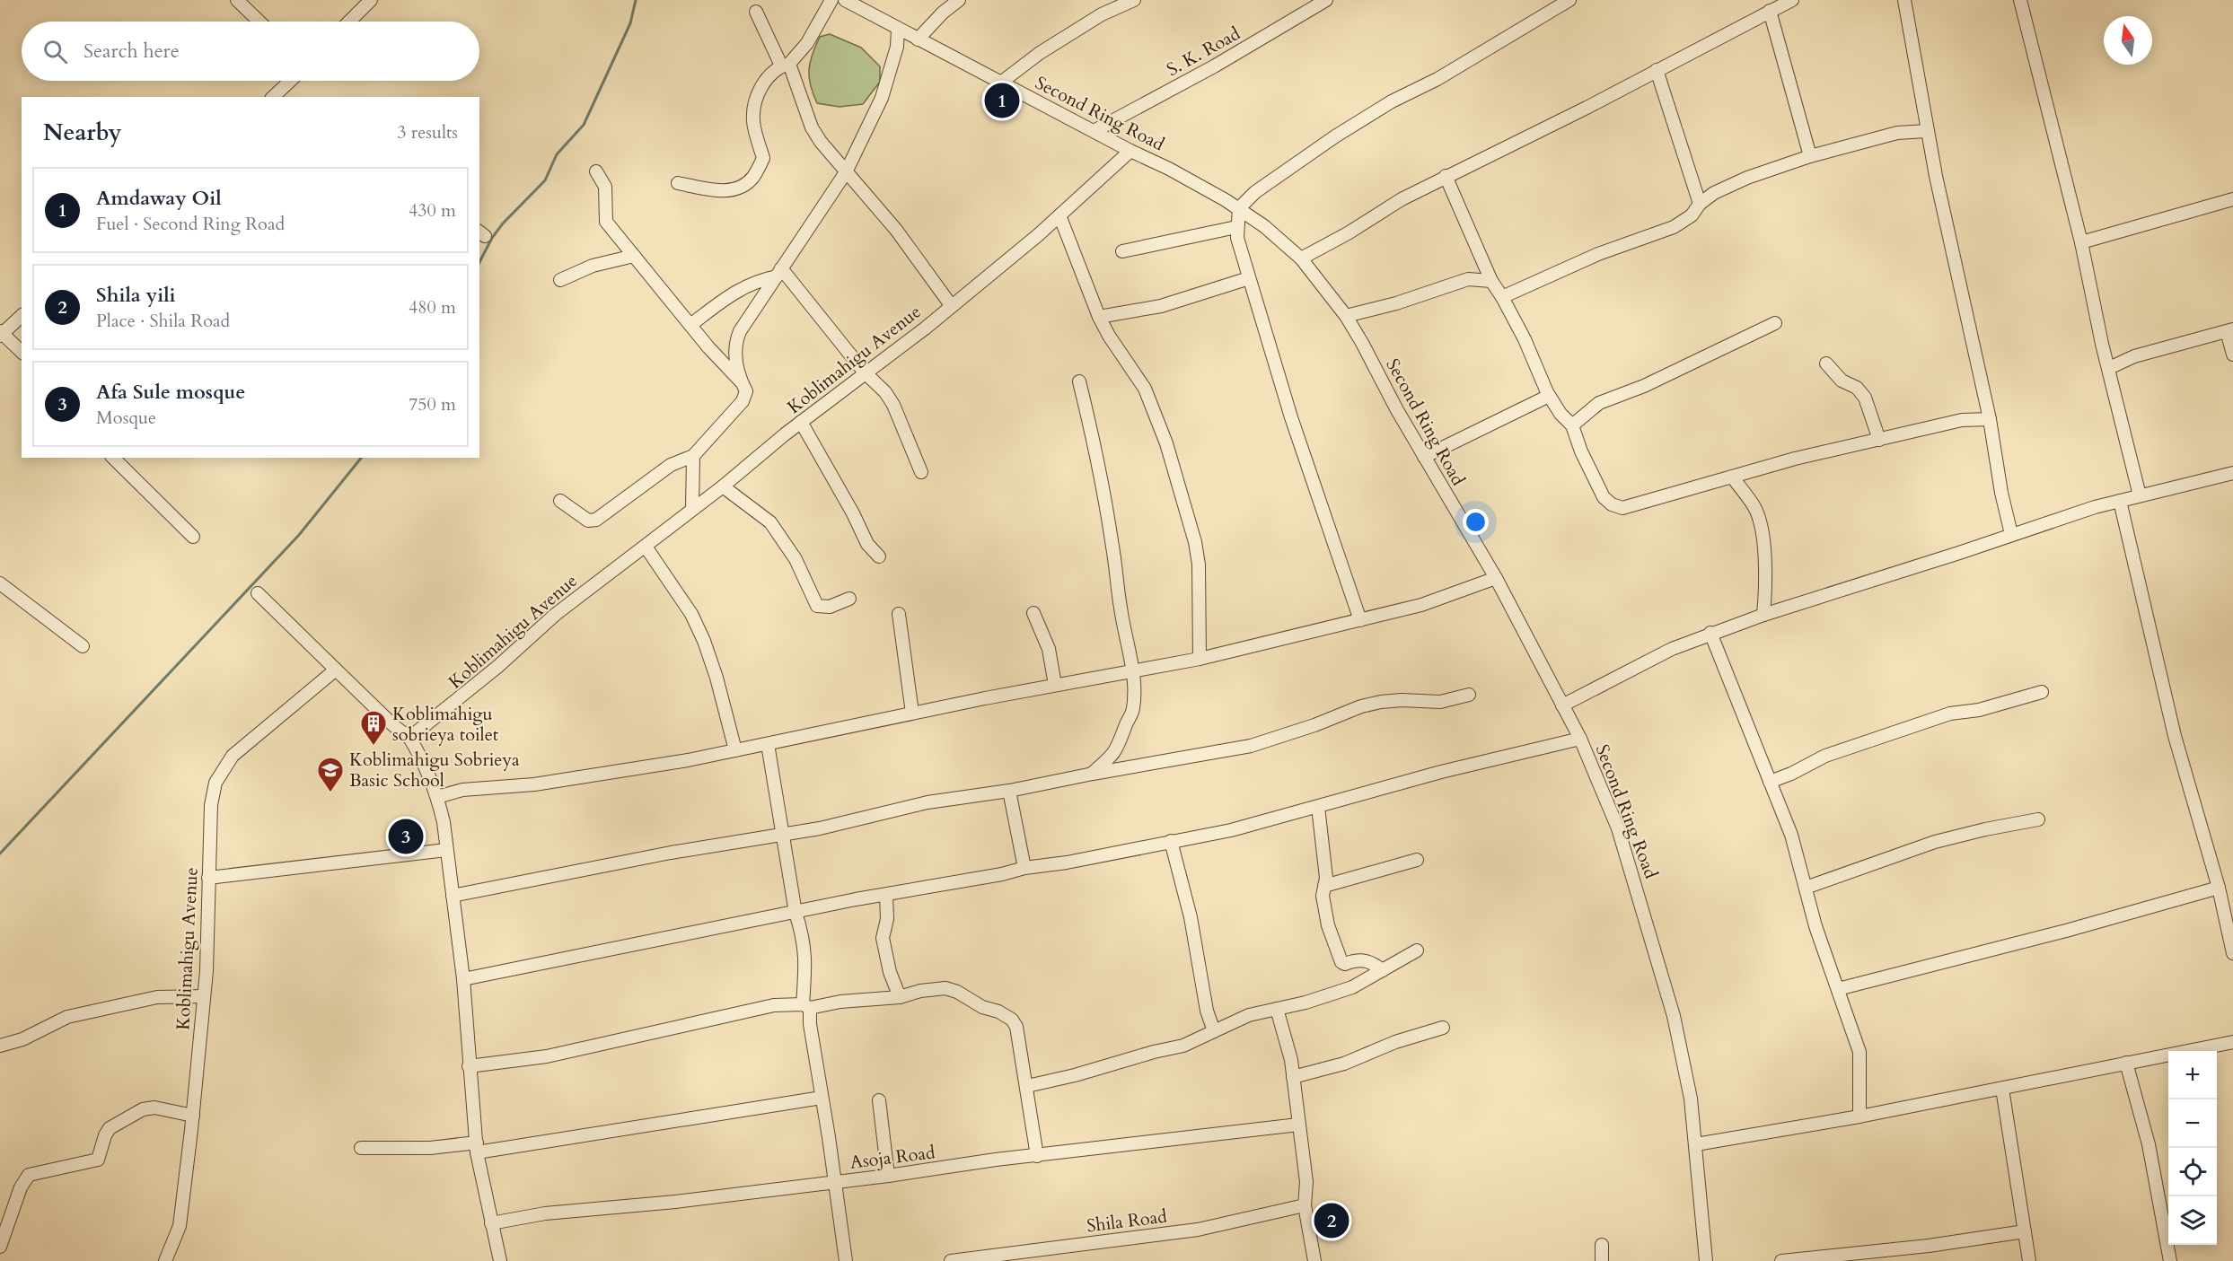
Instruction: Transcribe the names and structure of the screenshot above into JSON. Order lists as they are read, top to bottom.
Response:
{
  "streets": {
    "street": [
      "S. K. Road",
      "Second Ring Road",
      "Koblimahigu Avenue",
      "Asoja Road",
      "Shila Road"
    ]
  },
  "crossings": [
    ["S. K. Road", "Second Ring Road"],
    ["Second Ring Road", "Koblimahigu Avenue"]
  ],
  "places": {
    "building": ["Koblimahigu sobrieya toilet"],
    "school or university": ["Koblimahigu Sobrieya Basic School"]
  },
  "north": "top",
  "page": {
    "search": "Search here",
    "pins": ["1", "3", "2"],
    "heading": ["Nearby", "3 results"],
    "list": [
      {
        "mark": "1",
        "name": "Amdaway Oil",
        "note": "Fuel · Second Ring Road",
        "value": "430 m"
      },
      {
        "mark": "2",
        "name": "Shila yili",
        "note": "Place · Shila Road",
        "value": "480 m"
      },
      {
        "mark": "3",
        "name": "Afa Sule mosque",
        "note": "Mosque",
        "value": "750 m"
      }
    ],
    "map_buttons": ["+", "−"]
  }
}
